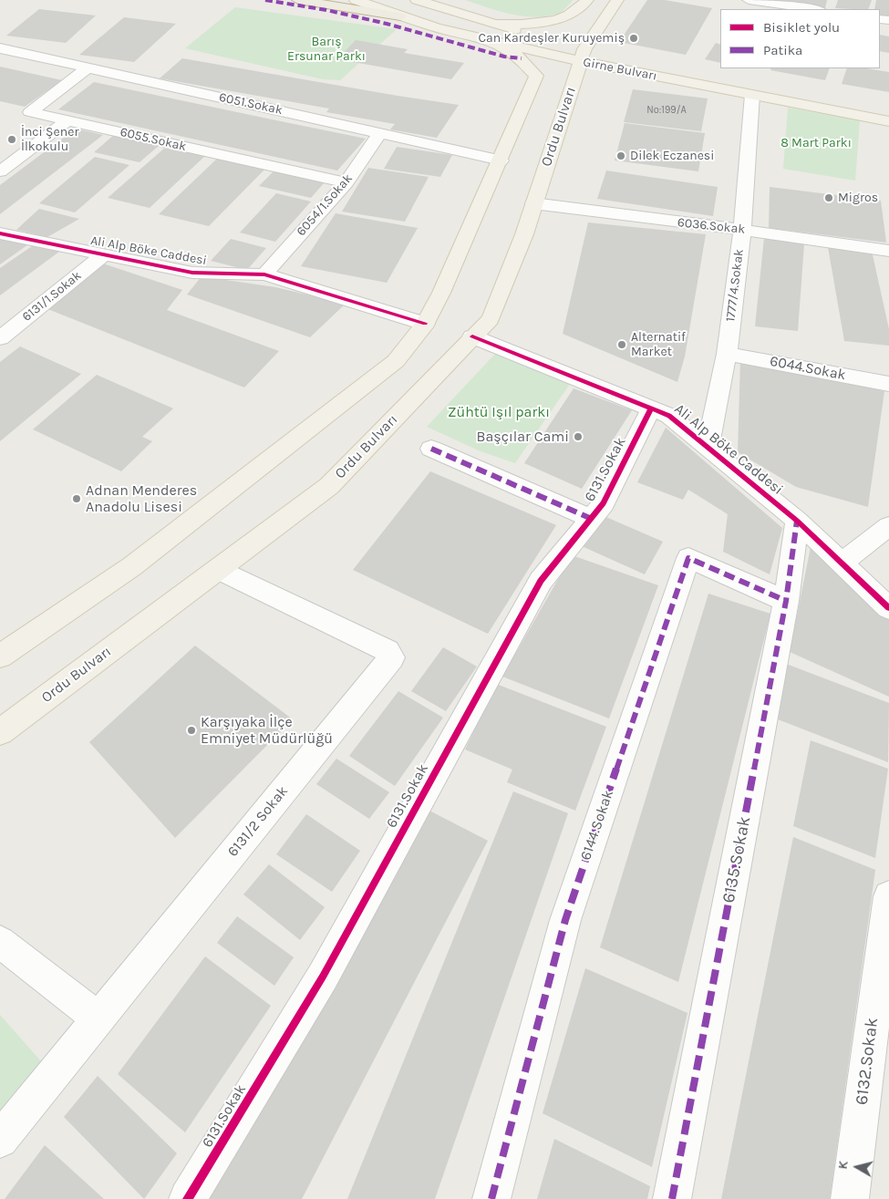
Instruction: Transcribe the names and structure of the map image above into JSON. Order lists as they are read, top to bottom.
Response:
{
  "streets": {
    "main road": ["Girne Bulvarı", "Ordu Bulvarı"],
    "street": [
      "6051.Sokak",
      "6055.Sokak",
      "6054/1.Sokak",
      "6036.Sokak",
      "Ali Alp Böke Caddesi",
      "1777/4.Sokak",
      "6131/1.Sokak",
      "6044.Sokak",
      "6131.Sokak",
      "6131/2 Sokak",
      "6144.Sokak",
      "6135.Sokak",
      "6132.Sokak"
    ]
  },
  "crossings": [
    ["Girne Bulvarı", "Ordu Bulvarı"],
    ["Girne Bulvarı", "1777/4.Sokak"],
    ["6051.Sokak", "6055.Sokak"],
    ["6051.Sokak", "6054/1.Sokak"],
    ["Ordu Bulvarı", "6036.Sokak"],
    ["Ordu Bulvarı", "Ali Alp Böke Caddesi"],
    ["Ordu Bulvarı", "6131/2 Sokak"],
    ["6055.Sokak", "6054/1.Sokak"],
    ["6054/1.Sokak", "Ali Alp Böke Caddesi"],
    ["6036.Sokak", "1777/4.Sokak"],
    ["Ali Alp Böke Caddesi", "1777/4.Sokak"],
    ["Ali Alp Böke Caddesi", "6131/1.Sokak"],
    ["Ali Alp Böke Caddesi", "6131.Sokak"],
    ["Ali Alp Böke Caddesi", "6135.Sokak"],
    ["1777/4.Sokak", "6044.Sokak"],
    ["6144.Sokak", "6135.Sokak"]
  ],
  "parks": ["Barış Ersunar Parkı", "8 Mart Parkı", "Zühtü Işıl parkı"],
  "places": [
    "Can Kardeşler Kuruyemiş",
    "İnci Şener İlkokulu",
    "Dilek Eczanesi",
    "Migros",
    "Alternatif Market",
    "Başçılar Cami",
    "Adnan Menderes Anadolu Lisesi",
    "Karşıyaka İlçe Emniyet Müdürlüğü"
  ],
  "house_numbers": ["No:199/A"],
  "legend": ["Bisiklet yolu", "Patika"],
  "north": "left"
}
